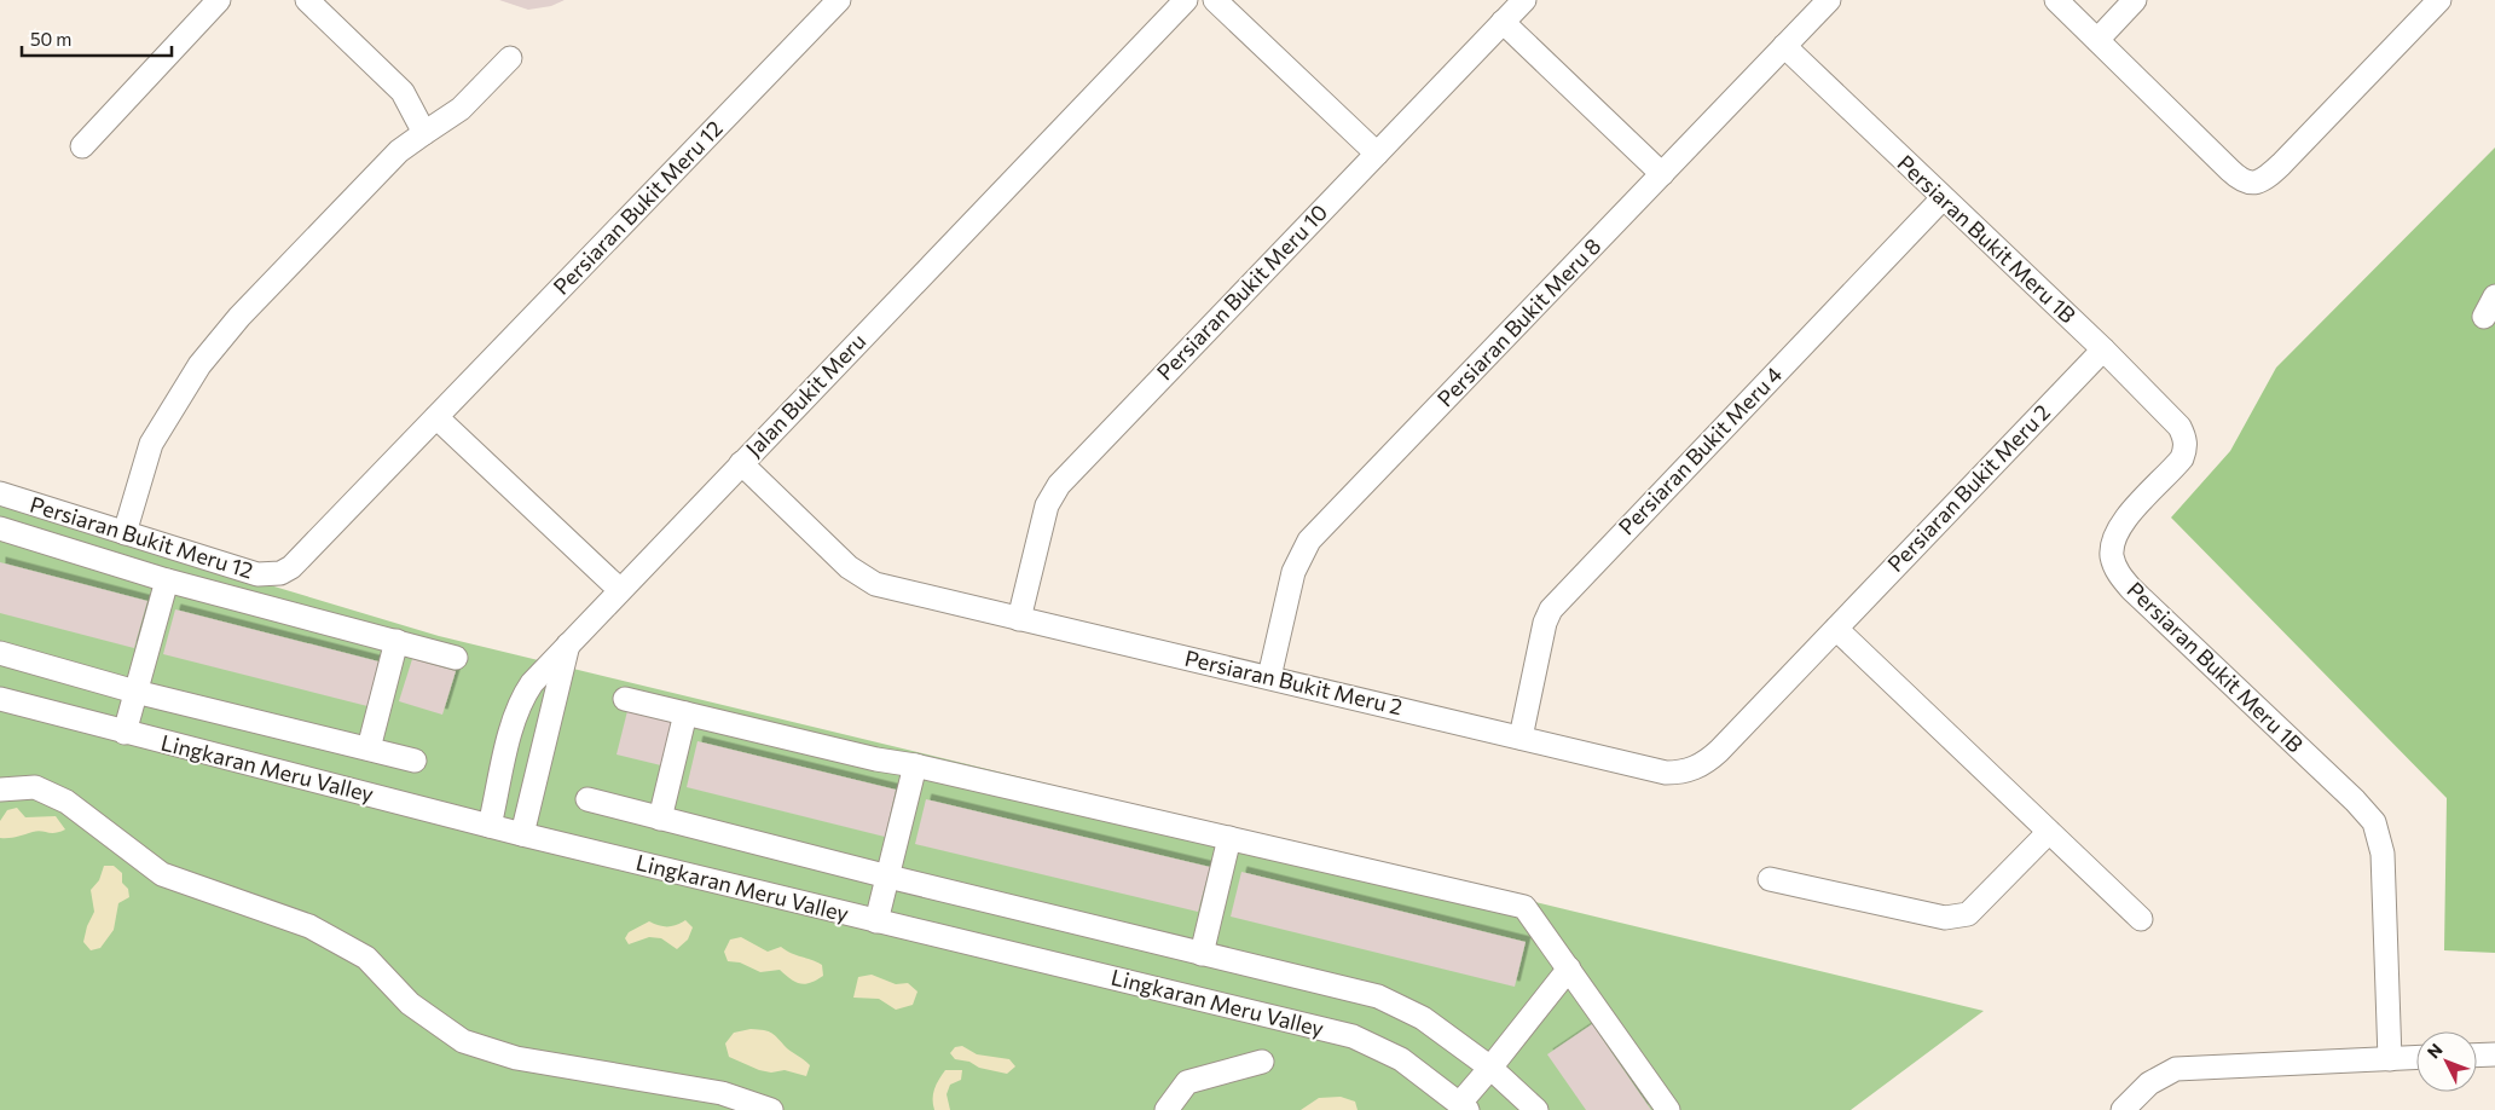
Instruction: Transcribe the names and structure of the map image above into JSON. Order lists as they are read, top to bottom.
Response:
{
  "streets": {
    "street": [
      "Persiaran Bukit Meru 12",
      "Persiaran Bukit Meru 1B",
      "Persiaran Bukit Meru 10",
      "Persiaran Bukit Meru 8",
      "Jalan Bukit Meru",
      "Persiaran Bukit Meru 4",
      "Persiaran Bukit Meru 2",
      "Lingkaran Meru Valley"
    ]
  },
  "crossings": [
    ["Persiaran Bukit Meru 1B", "Persiaran Bukit Meru 8"],
    ["Persiaran Bukit Meru 1B", "Persiaran Bukit Meru 4"],
    ["Persiaran Bukit Meru 1B", "Persiaran Bukit Meru 2"],
    ["Persiaran Bukit Meru 10", "Persiaran Bukit Meru 2"],
    ["Persiaran Bukit Meru 8", "Persiaran Bukit Meru 2"],
    ["Jalan Bukit Meru", "Persiaran Bukit Meru 2"],
    ["Jalan Bukit Meru", "Lingkaran Meru Valley"],
    ["Persiaran Bukit Meru 4", "Persiaran Bukit Meru 2"]
  ],
  "scale_bar": "50 m",
  "north": "top left"
}
